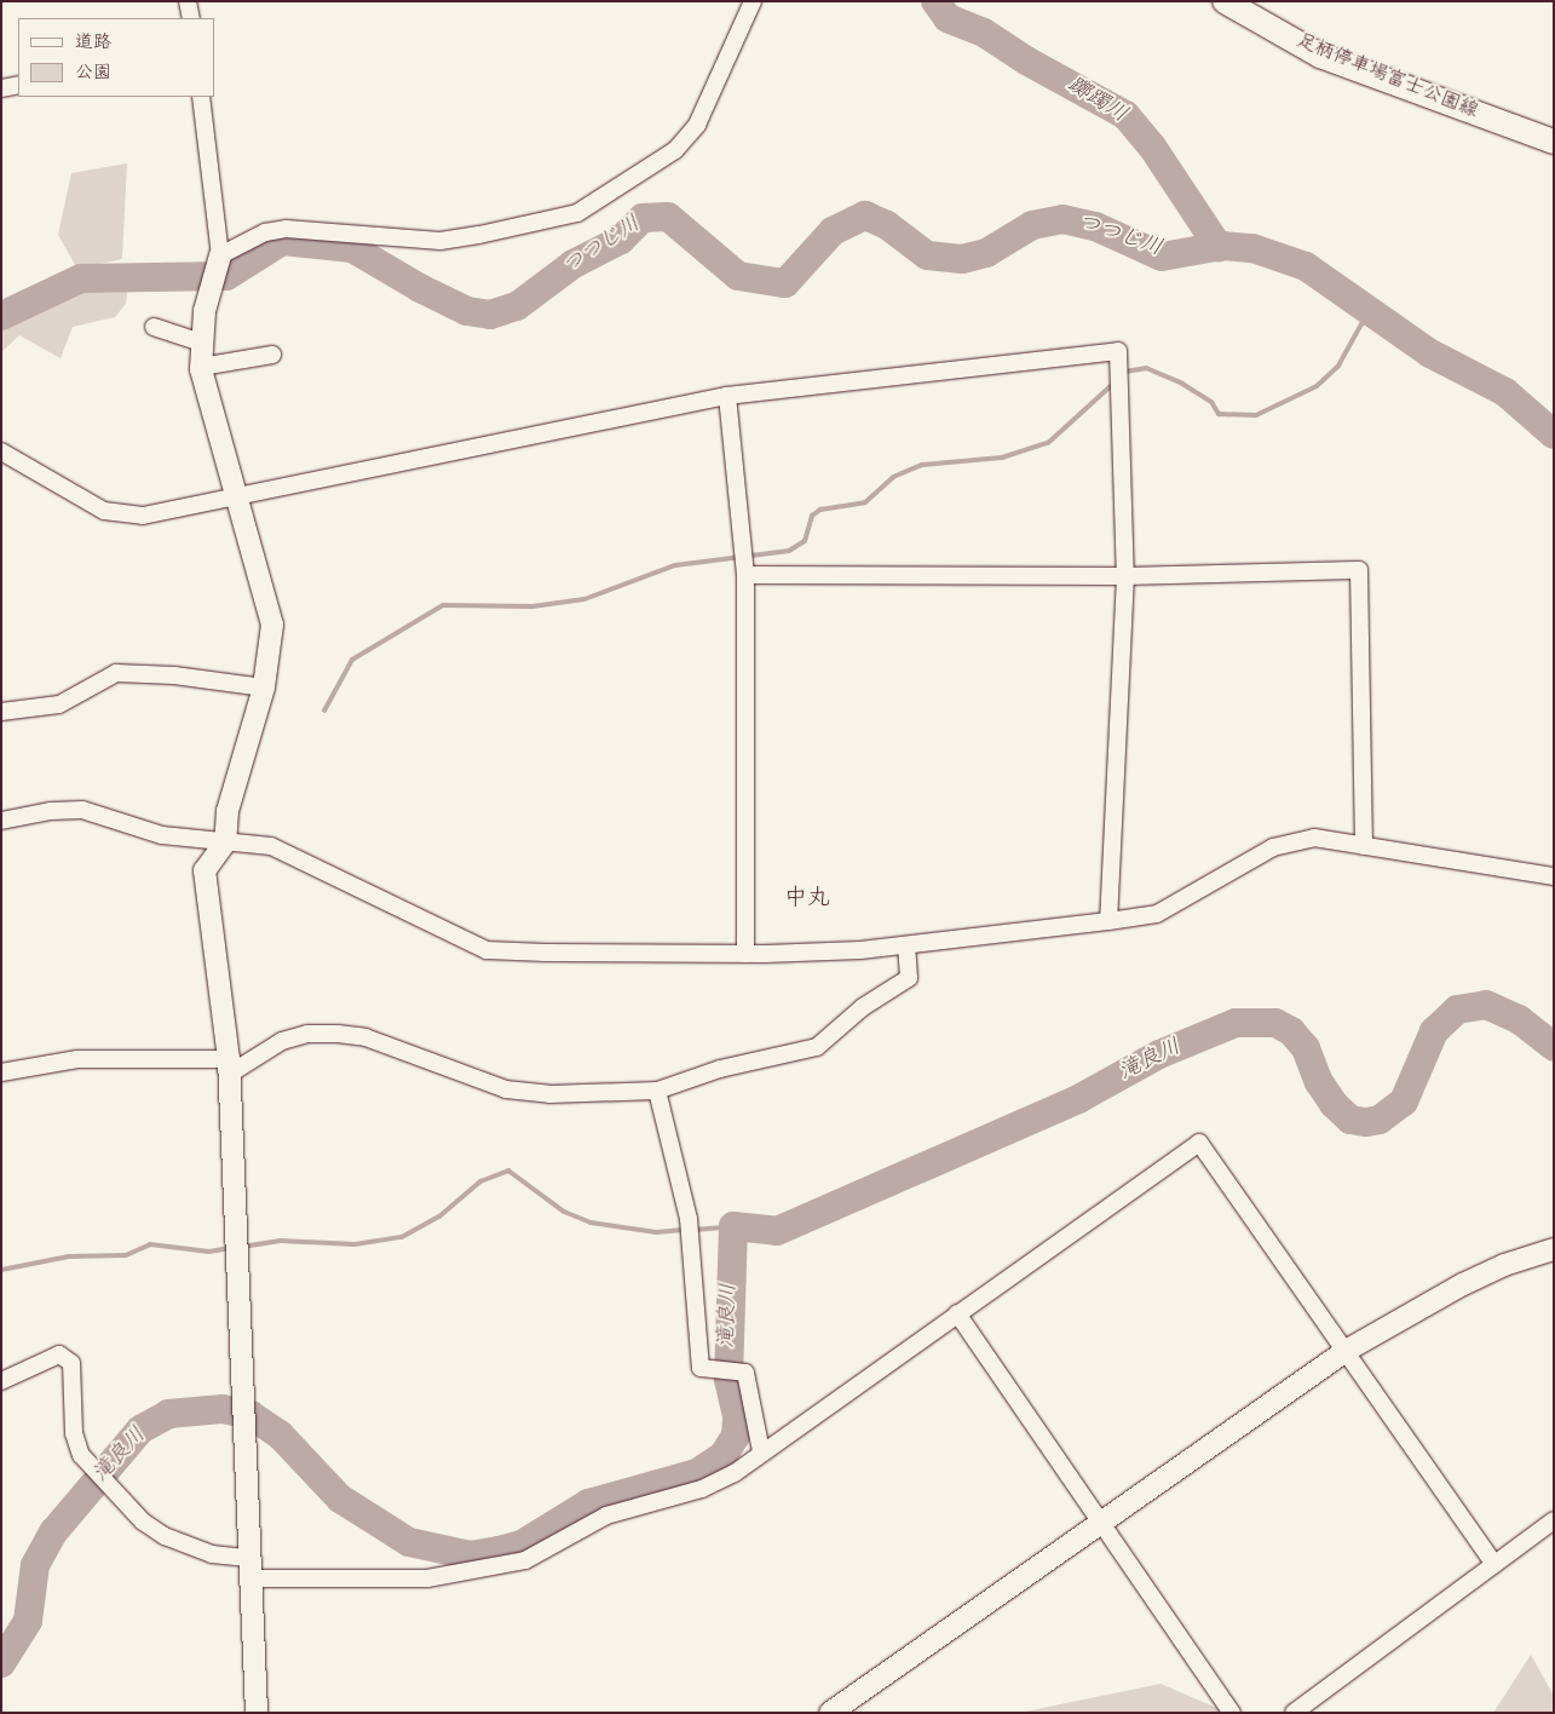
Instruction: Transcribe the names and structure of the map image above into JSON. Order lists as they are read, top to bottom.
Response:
{
  "streets": {
    "main road": ["足柄停車場富士公園線"]
  },
  "districts": ["中丸"],
  "water": ["躑躅川", "つつじ川", "滝良川"],
  "legend": ["道路", "公園"]
}
